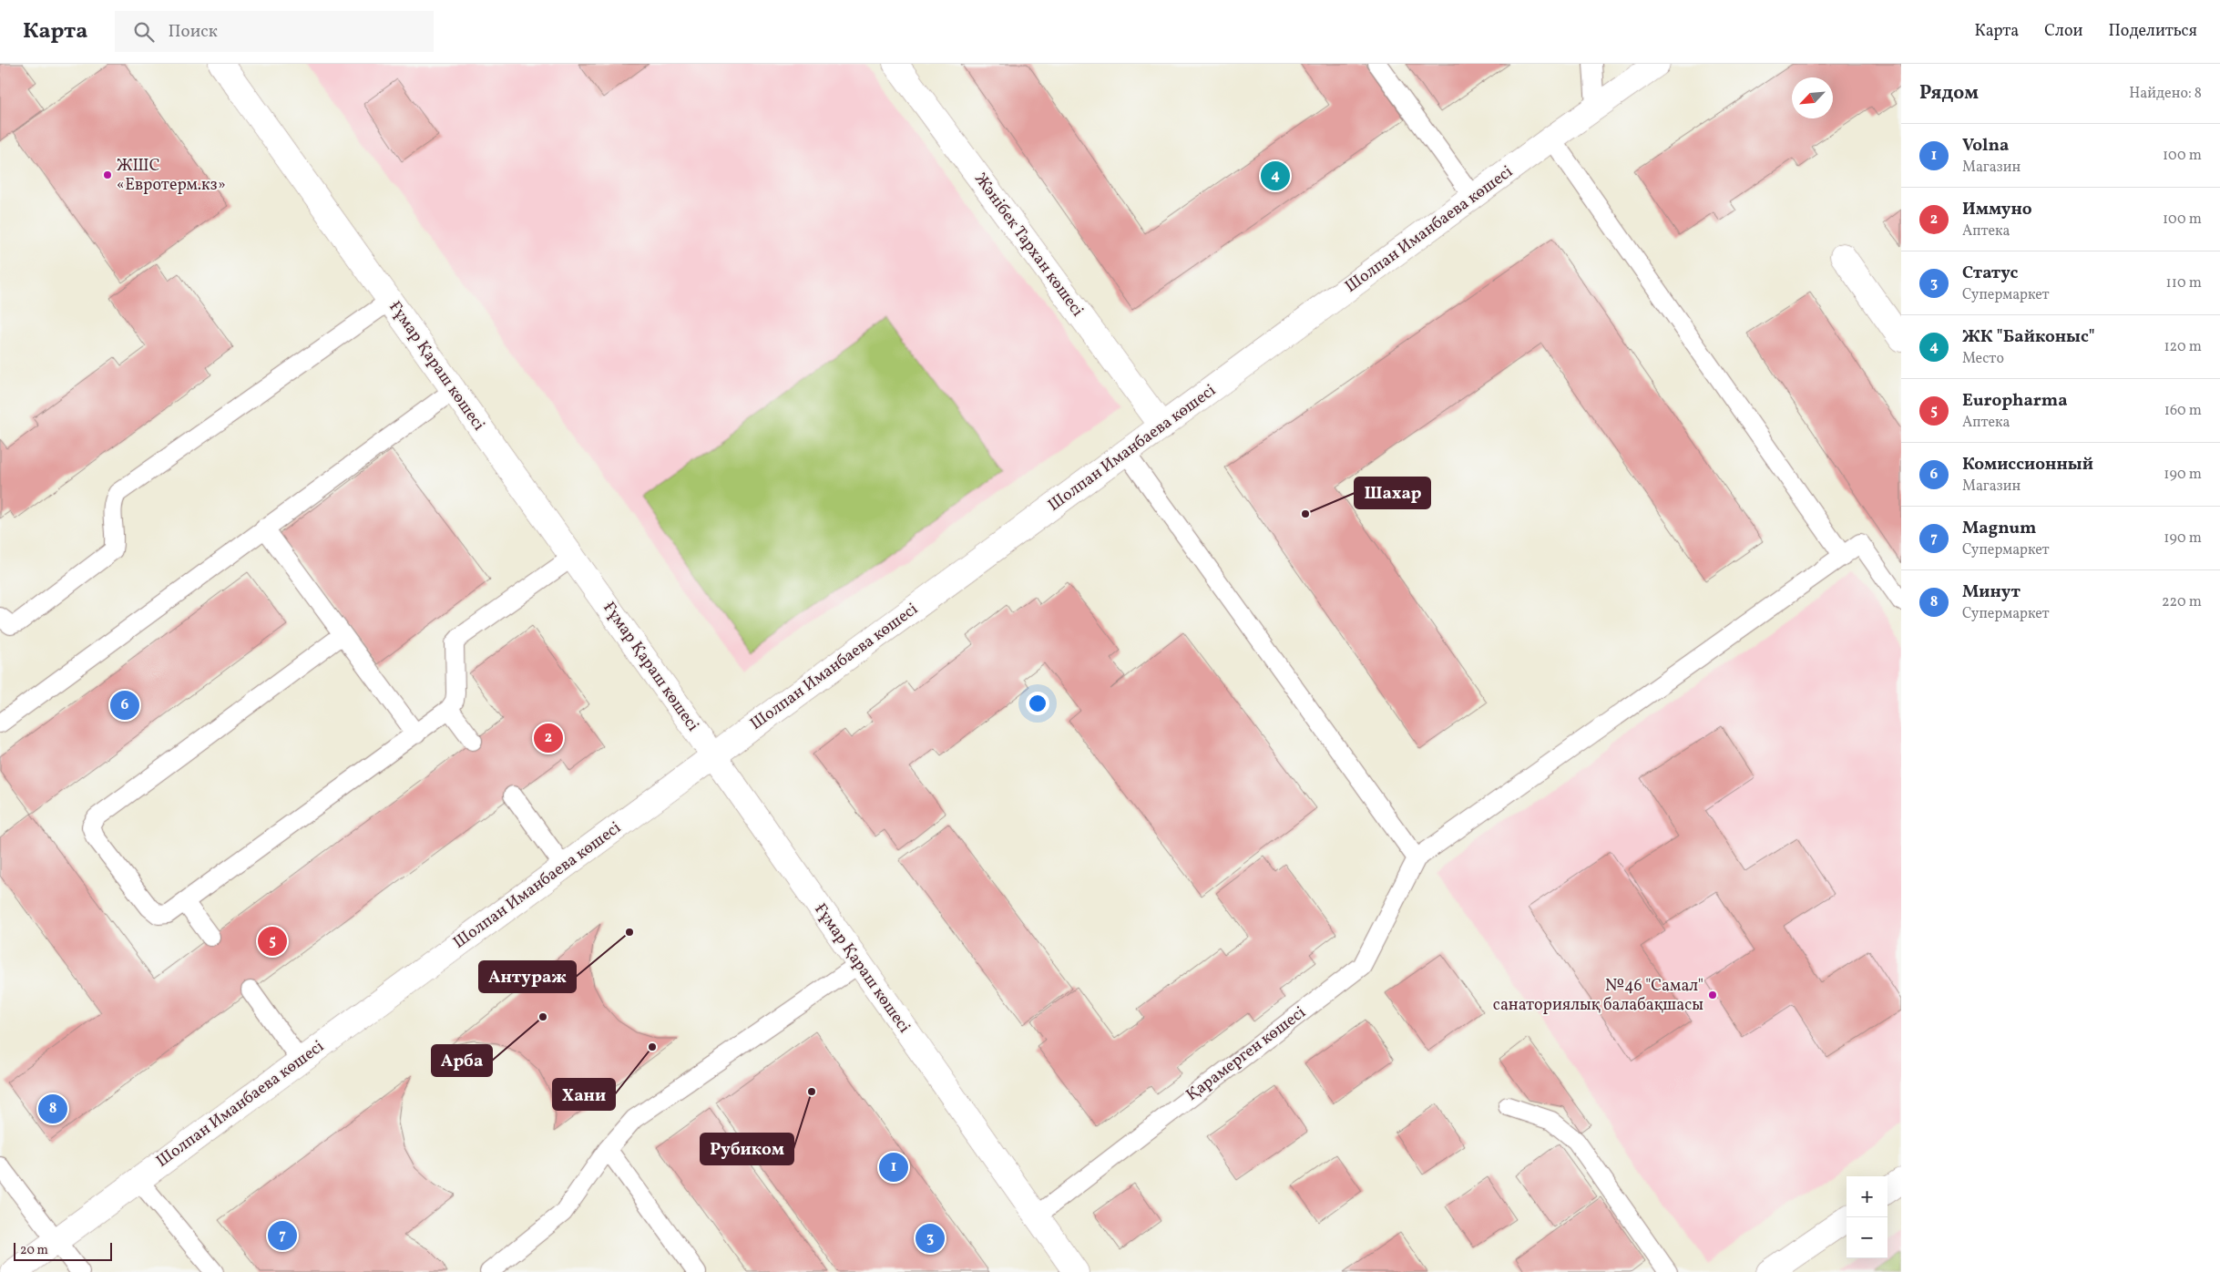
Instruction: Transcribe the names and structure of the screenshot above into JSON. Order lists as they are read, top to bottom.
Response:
{
  "streets": {
    "street": ["Шолпан Иманбаева көшесі", "Жәнібек Тархан көшесі", "Ғұмар Қараш көшесі"],
    "lane": ["Қарамерген көшесі"]
  },
  "crossings": [
    ["Шолпан Иманбаева көшесі", "Жәнібек Тархан көшесі"],
    ["Шолпан Иманбаева көшесі", "Ғұмар Қараш көшесі"],
    ["Ғұмар Қараш көшесі", "Қарамерген көшесі"]
  ],
  "places": [
    "ЖШС «Евротерм.кз»",
    "Шахар",
    "Антураж",
    "№46 \"Самал\" санаториялық балабақшасы",
    "Арба",
    "Хани",
    "Рубиком"
  ],
  "scale_bar": "20 m",
  "north": "bottom left",
  "page": {
    "header": "Карта",
    "search": "Поиск",
    "nav": ["Карта", "Слои", "Поделиться"],
    "heading": ["Рядом", "Найдено: 8"],
    "list": [
      {
        "mark": "1",
        "name": "Volna",
        "note": "Магазин",
        "value": "100 m"
      },
      {
        "mark": "2",
        "name": "Иммуно",
        "note": "Аптека",
        "value": "100 m"
      },
      {
        "mark": "3",
        "name": "Статус",
        "note": "Супермаркет",
        "value": "110 m"
      },
      {
        "mark": "4",
        "name": "ЖК \"Байконыс\"",
        "note": "Место",
        "value": "120 m"
      },
      {
        "mark": "5",
        "name": "Europharma",
        "note": "Аптека",
        "value": "160 m"
      },
      {
        "mark": "6",
        "name": "Комиссионный",
        "note": "Магазин",
        "value": "190 m"
      },
      {
        "mark": "7",
        "name": "Magnum",
        "note": "Супермаркет",
        "value": "190 m"
      },
      {
        "mark": "8",
        "name": "Минут",
        "note": "Супермаркет",
        "value": "220 m"
      }
    ],
    "pins": [
      "4",
      "6",
      "2",
      "5",
      "8",
      "1",
      "7",
      "3"
    ],
    "map_buttons": ["+", "−"],
    "scale": "20 m"
  }
}
